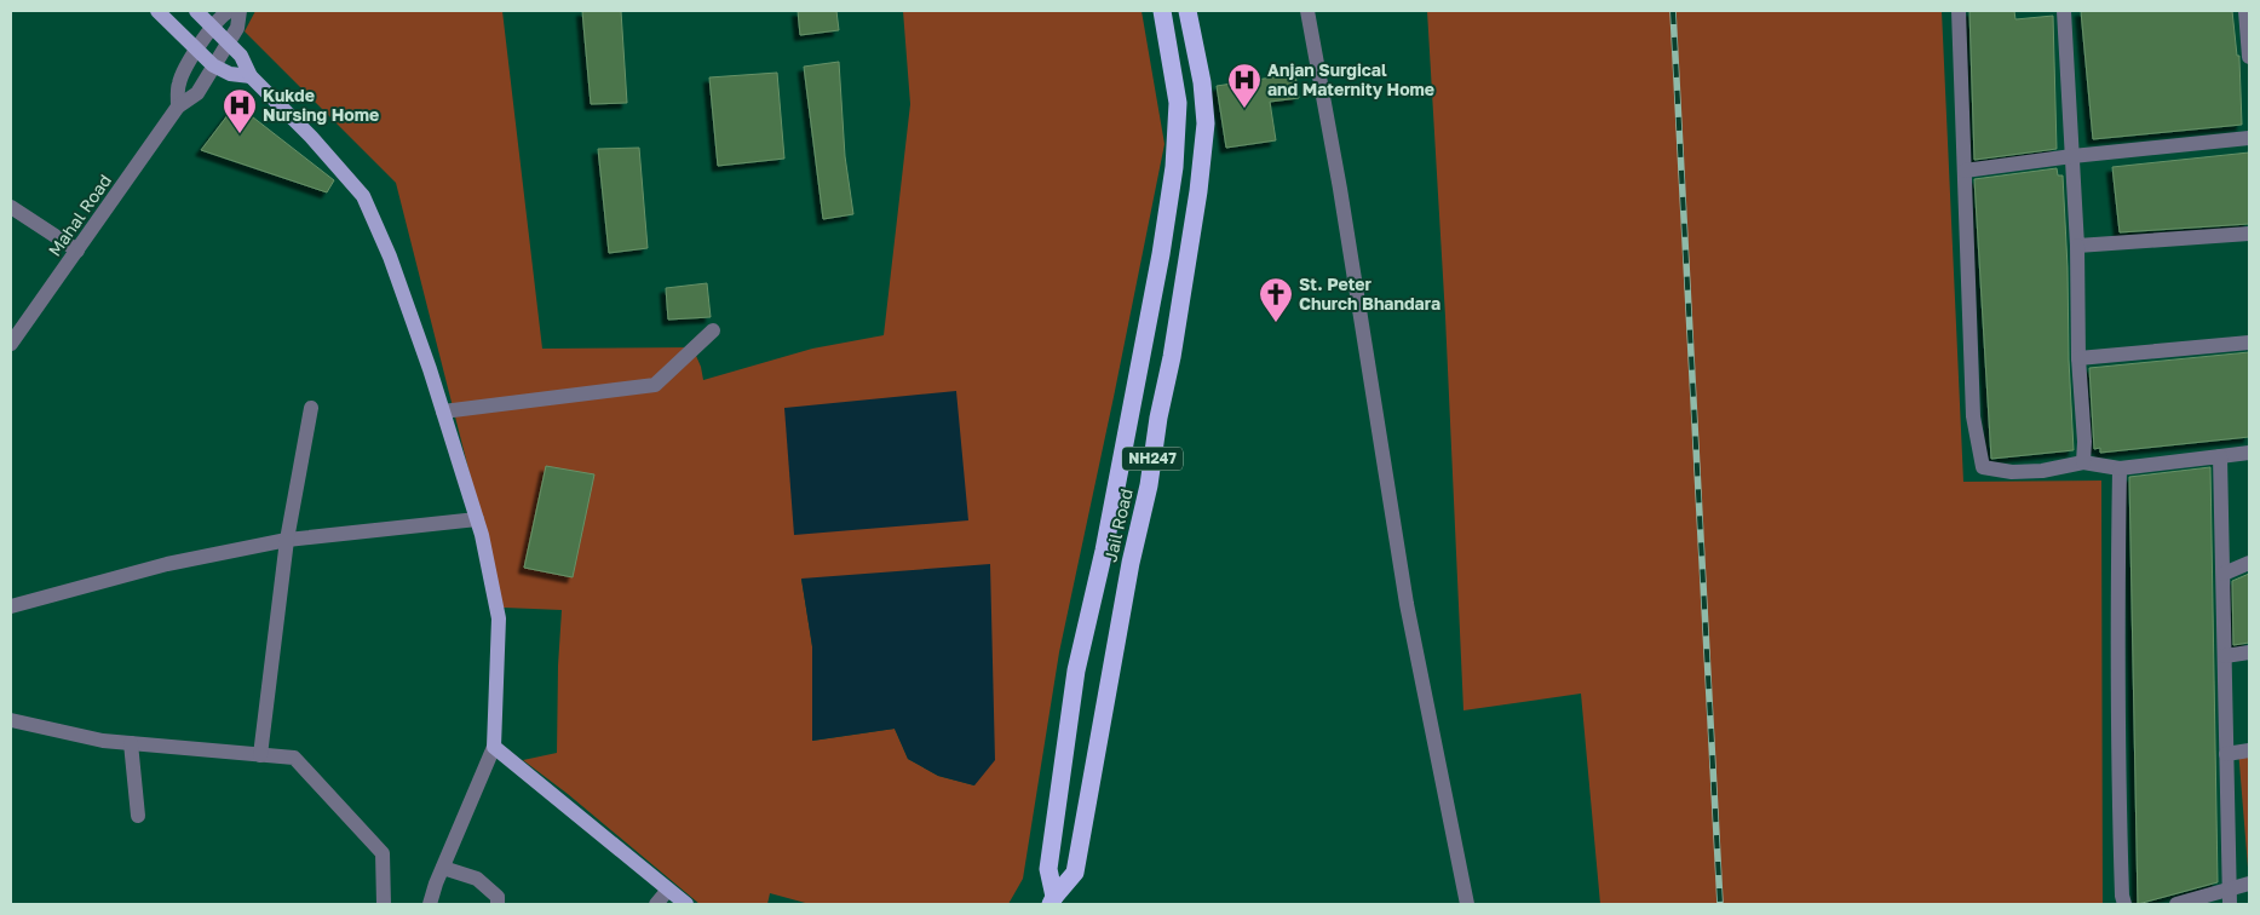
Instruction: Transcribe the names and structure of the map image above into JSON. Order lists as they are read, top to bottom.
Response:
{
  "streets": {
    "highway": ["NH247", "Jail Road"],
    "street": ["Mahal Road"]
  },
  "places": {
    "hospital": ["Anjan Surgical and Maternity Home", "Kukde Nursing Home"],
    "church": ["St. Peter Church Bhandara"]
  }
}
